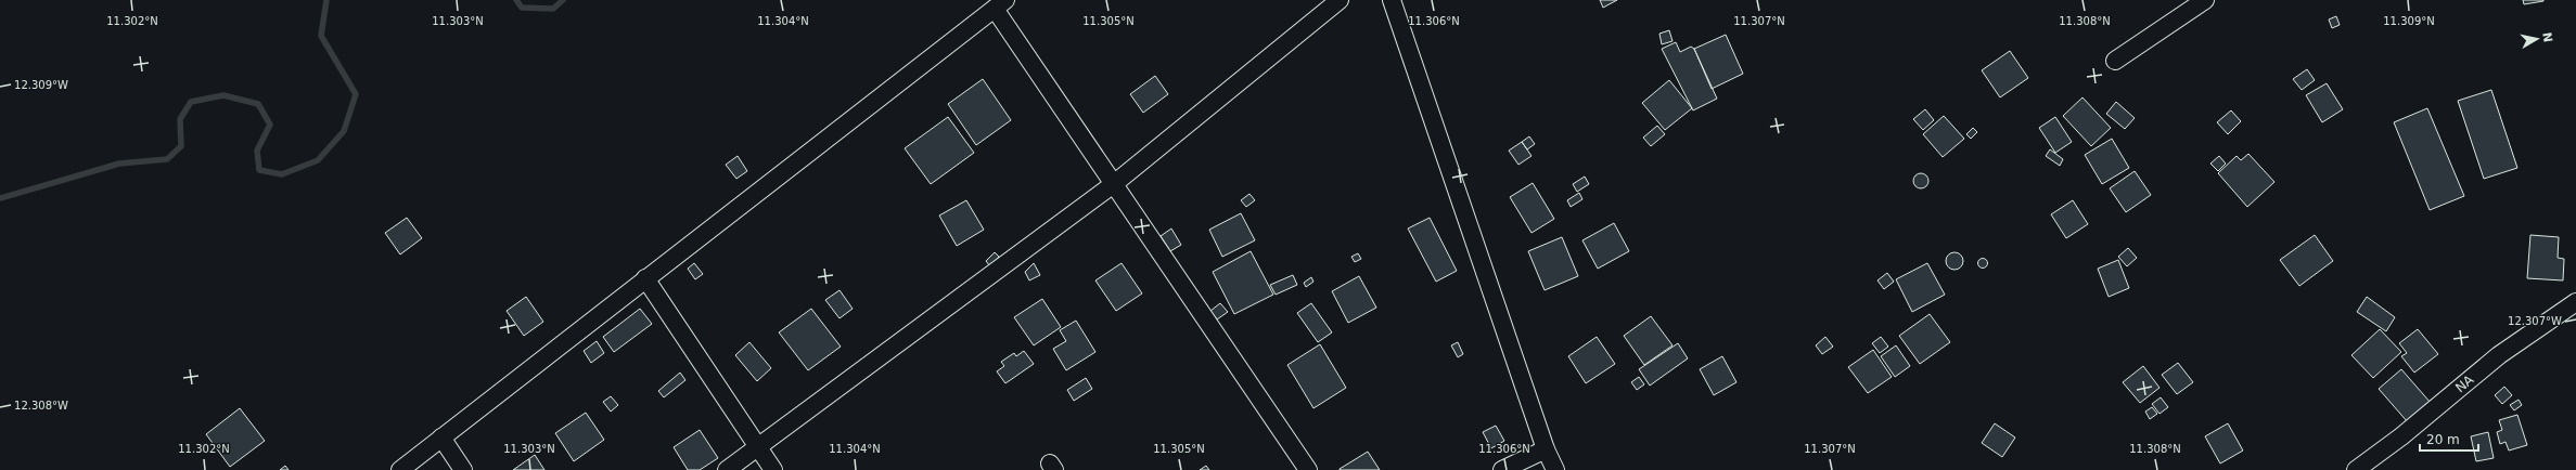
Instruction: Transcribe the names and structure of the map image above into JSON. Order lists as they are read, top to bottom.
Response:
{
  "streets": {
    "street": ["NA"]
  },
  "scale_bar": "20 m",
  "north": "right",
  "coordinates": [
    "11.306°N",
    "11.307°N",
    "11.302°N",
    "11.303°N",
    "11.304°N",
    "11.305°N",
    "11.308°N",
    "11.309°N",
    "12.309°W",
    "12.307°W",
    "12.308°W"
  ]
}
